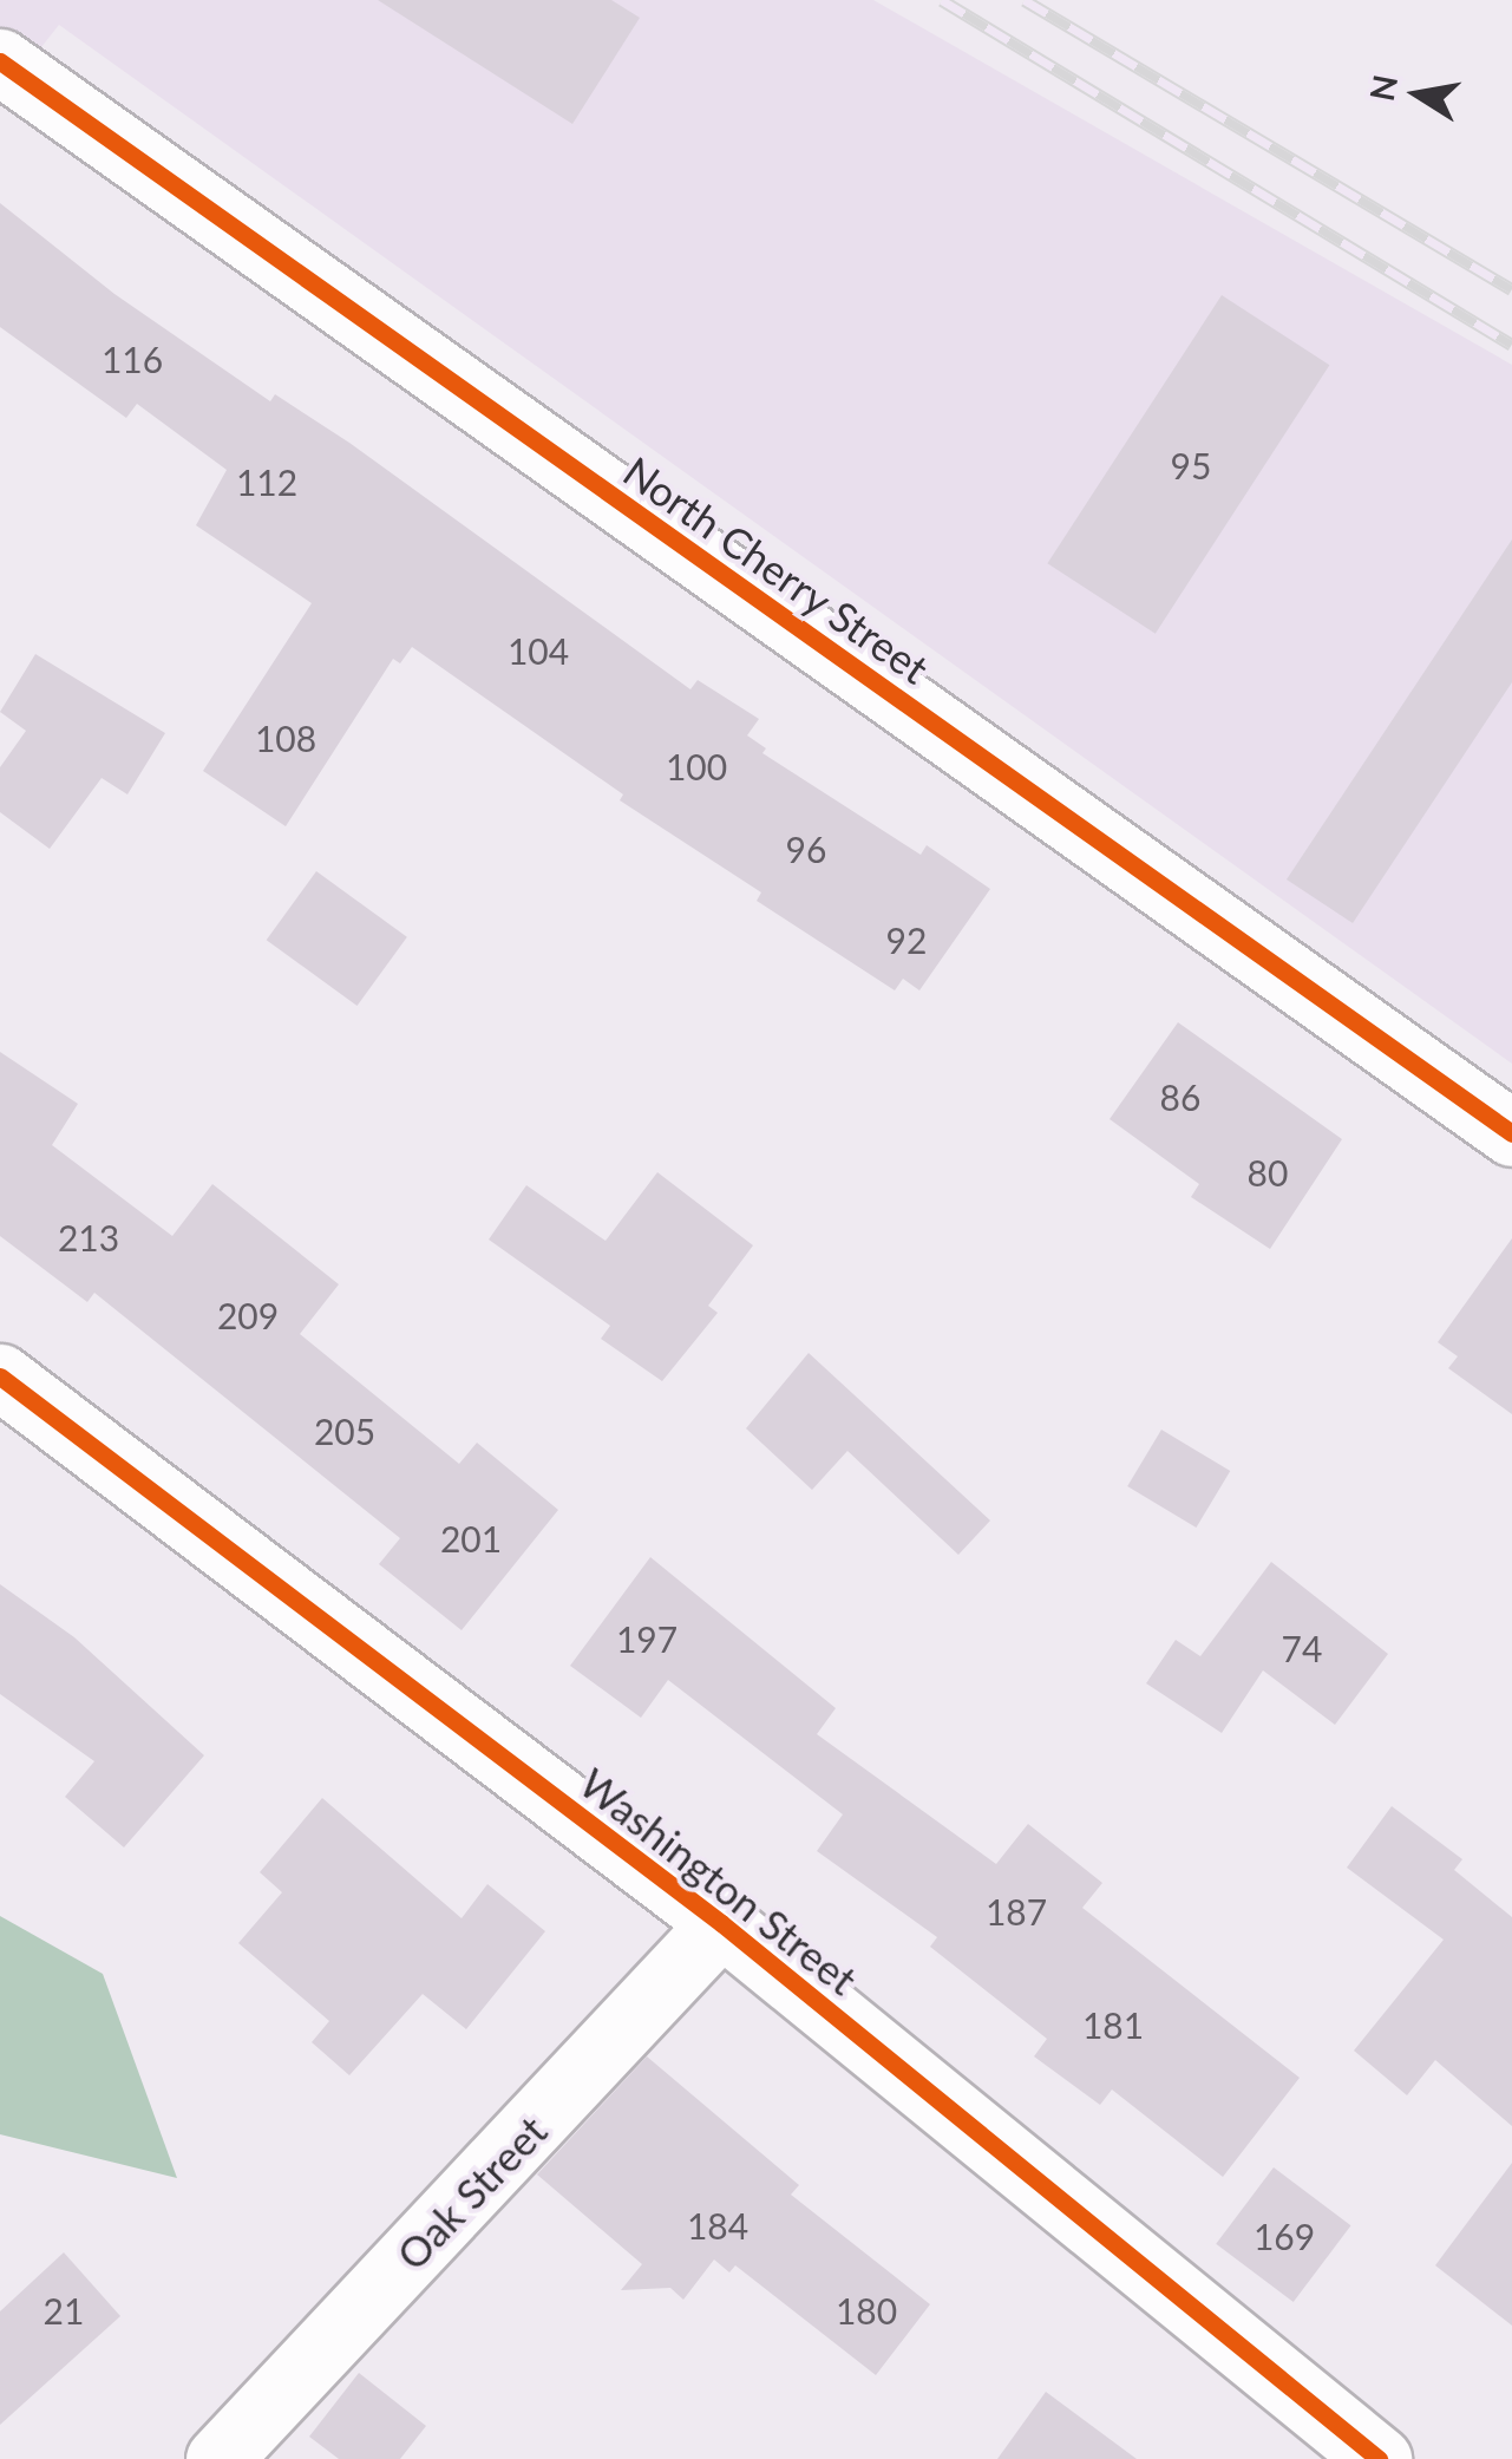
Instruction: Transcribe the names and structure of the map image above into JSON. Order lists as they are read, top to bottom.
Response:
{
  "streets": {
    "street": ["North Cherry Street", "Washington Street", "Oak Street"]
  },
  "crossings": [
    ["Washington Street", "Oak Street"]
  ],
  "house_numbers": [
    "116",
    "95",
    "112",
    "104",
    "108",
    "100",
    "96",
    "92",
    "86",
    "80",
    "213",
    "209",
    "205",
    "201",
    "197",
    "74",
    "187",
    "181",
    "184",
    "169",
    "21",
    "180"
  ],
  "north": "left"
}
